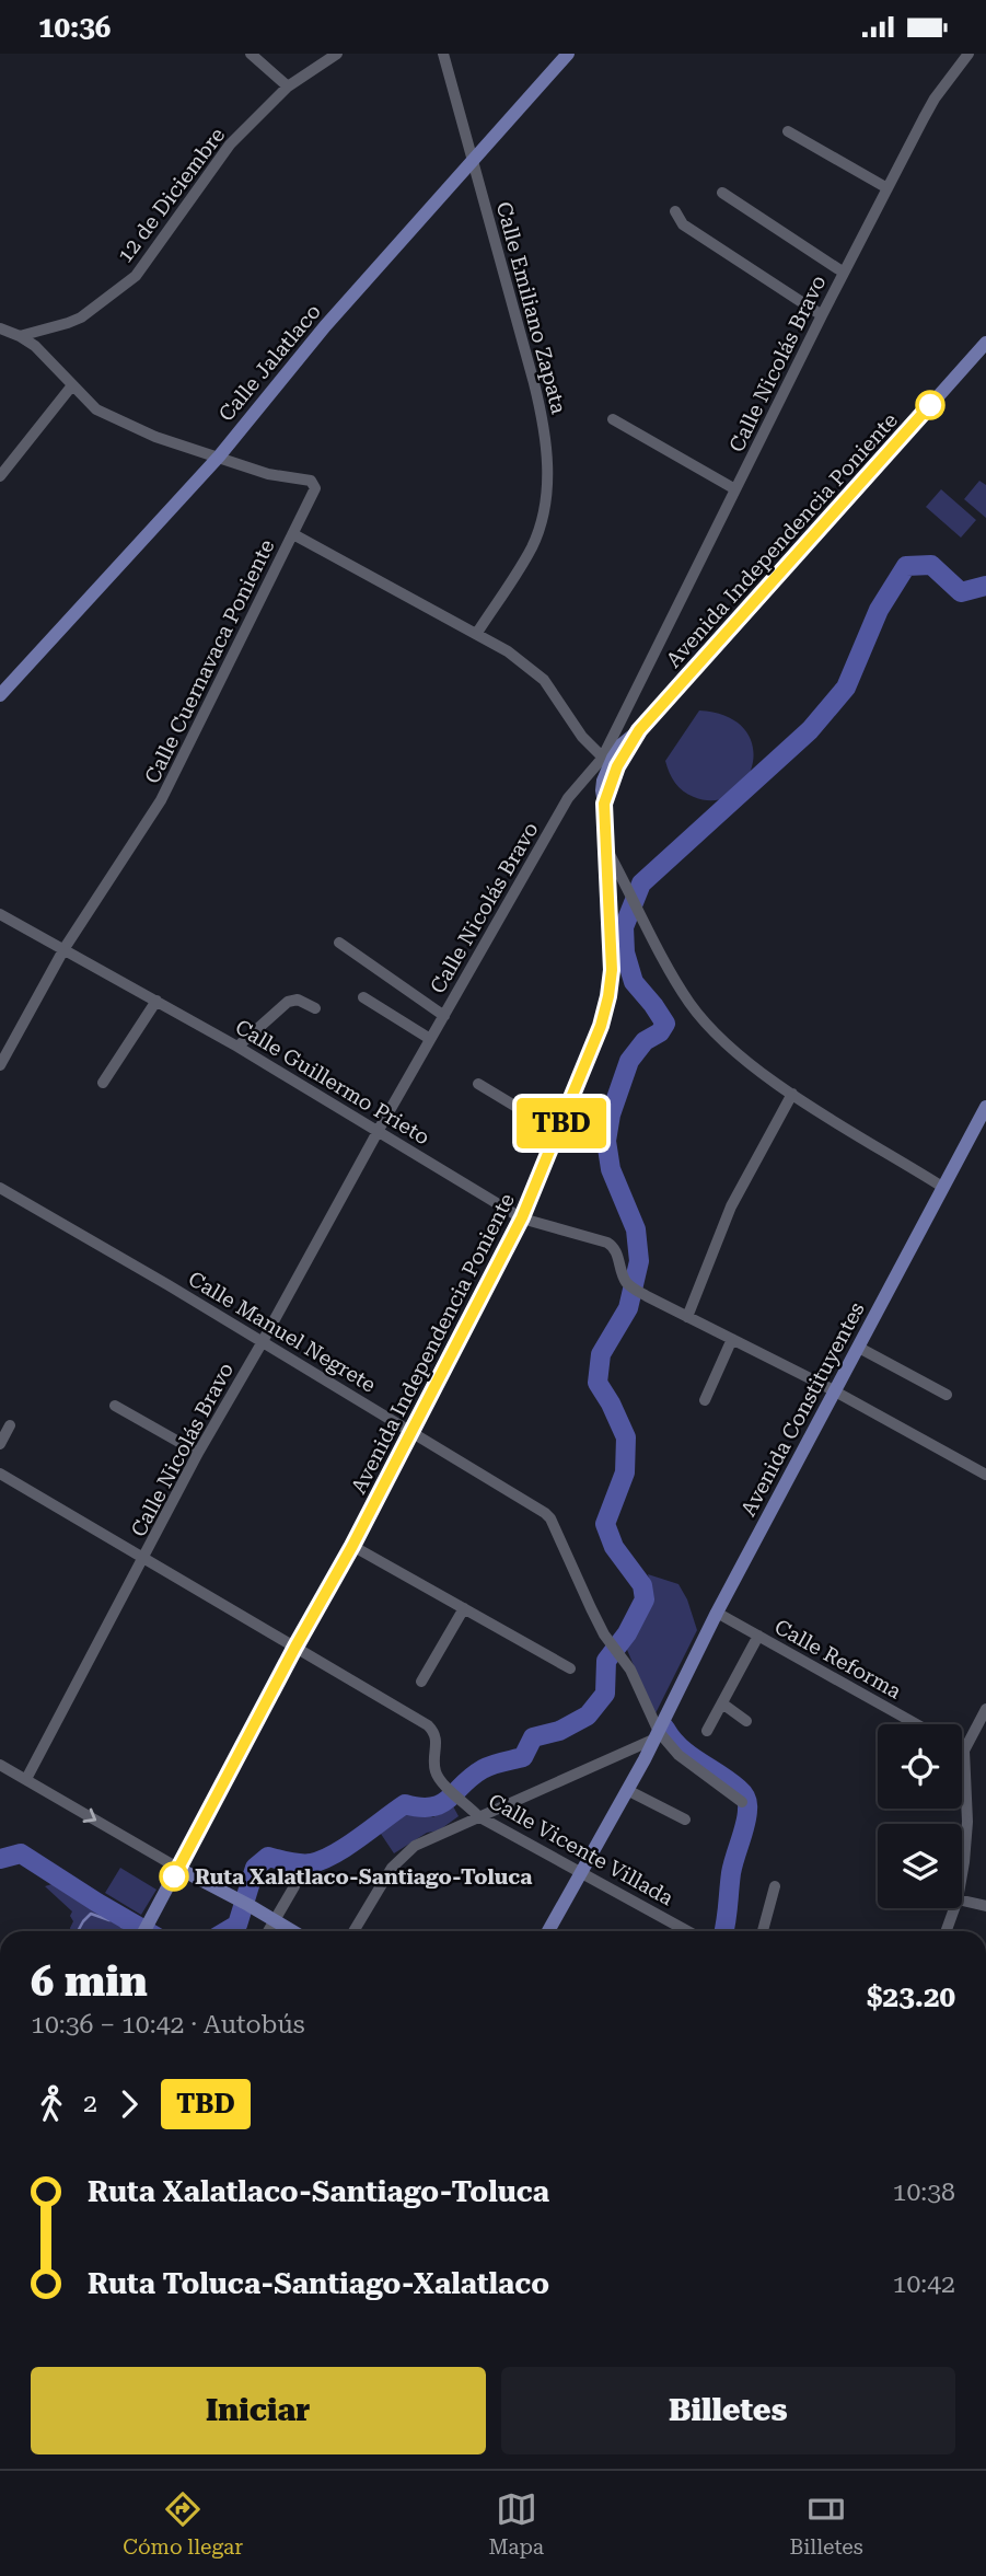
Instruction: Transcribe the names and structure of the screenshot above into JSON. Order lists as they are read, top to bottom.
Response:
{
  "streets": {
    "main road": ["Calle Jalatlaco", "Avenida Independencia Poniente", "Avenida Constituyentes"],
    "street": [
      "12 de Diciembre",
      "Calle Emiliano Zapata",
      "Calle Nicolás Bravo",
      "Calle Cuernavaca Poniente",
      "Calle Guillermo Prieto",
      "Calle Manuel Negrete",
      "Calle Reforma",
      "Calle Vicente Villada"
    ]
  },
  "crossings": [
    ["Calle Emiliano Zapata", "Calle Jalatlaco"],
    ["Calle Emiliano Zapata", "Calle Cuernavaca Poniente"],
    ["Calle Nicolás Bravo", "Avenida Independencia Poniente"],
    ["Calle Nicolás Bravo", "Calle Cuernavaca Poniente"],
    ["Calle Nicolás Bravo", "Calle Guillermo Prieto"],
    ["Calle Nicolás Bravo", "Calle Manuel Negrete"],
    ["Avenida Independencia Poniente", "Calle Cuernavaca Poniente"],
    ["Avenida Independencia Poniente", "Calle Guillermo Prieto"],
    ["Avenida Independencia Poniente", "Calle Manuel Negrete"],
    ["Avenida Independencia Poniente", "Calle Vicente Villada"],
    ["Calle Cuernavaca Poniente", "Calle Guillermo Prieto"],
    ["Calle Manuel Negrete", "Avenida Constituyentes"],
    ["Avenida Constituyentes", "Calle Reforma"],
    ["Avenida Constituyentes", "Calle Vicente Villada"]
  ],
  "places": ["Ruta Xalatlaco-Santiago-Toluca"],
  "lines": ["bus line TBD"],
  "page": {
    "status": "10:36",
    "on_map": "TBD",
    "heading": ["6 min", "10:36 – 10:42 · Autobús", "$23.20"],
    "legs": ["2", "TBD"],
    "list": [
      {
        "name": "Ruta Xalatlaco-Santiago-Toluca",
        "value": "10:38"
      },
      {
        "name": "Ruta Toluca-Santiago-Xalatlaco",
        "value": "10:42"
      }
    ],
    "buttons": ["Iniciar", "Billetes"],
    "tabs": ["Cómo llegar", "Mapa", "Billetes"]
  }
}
